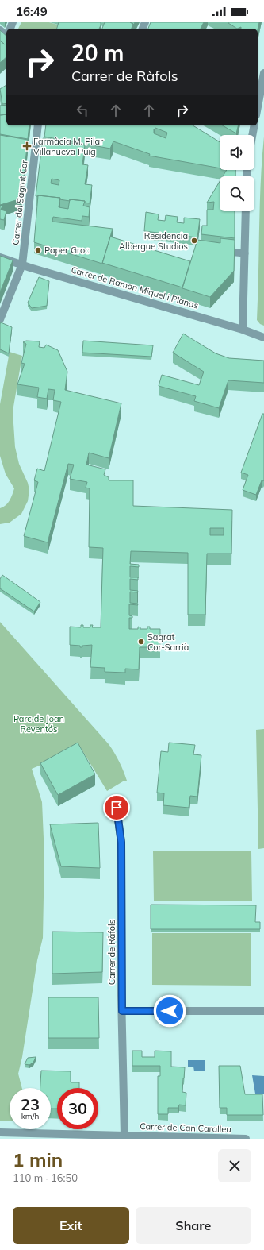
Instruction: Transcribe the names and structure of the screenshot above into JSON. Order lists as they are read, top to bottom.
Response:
{
  "streets": {
    "street": [
      "Carrer del Sagrat Cor",
      "Carrer de Ramon Miquel i Planas",
      "Carrer de Ràfols",
      "Carrer de Can Caralleu"
    ]
  },
  "crossings": [
    ["Carrer del Sagrat Cor", "Carrer de Ramon Miquel i Planas"],
    ["Carrer de Ràfols", "Carrer de Can Caralleu"]
  ],
  "parks": ["Parc de Joan Reventós"],
  "places": {
    "health": ["Farmàcia M. Pilar Villanueva Puig"],
    "other": ["Residencia Albergue Studios", "Paper Groc", "Sagrat Cor-Sarrià"]
  },
  "page": {
    "status": "16:49",
    "turn": ["20 m", "Carrer de Ràfols"],
    "speed": "23 km/h",
    "limit": "30",
    "heading": ["1 min", "110 m · 16:50"],
    "buttons": ["Exit", "Share"]
  }
}
